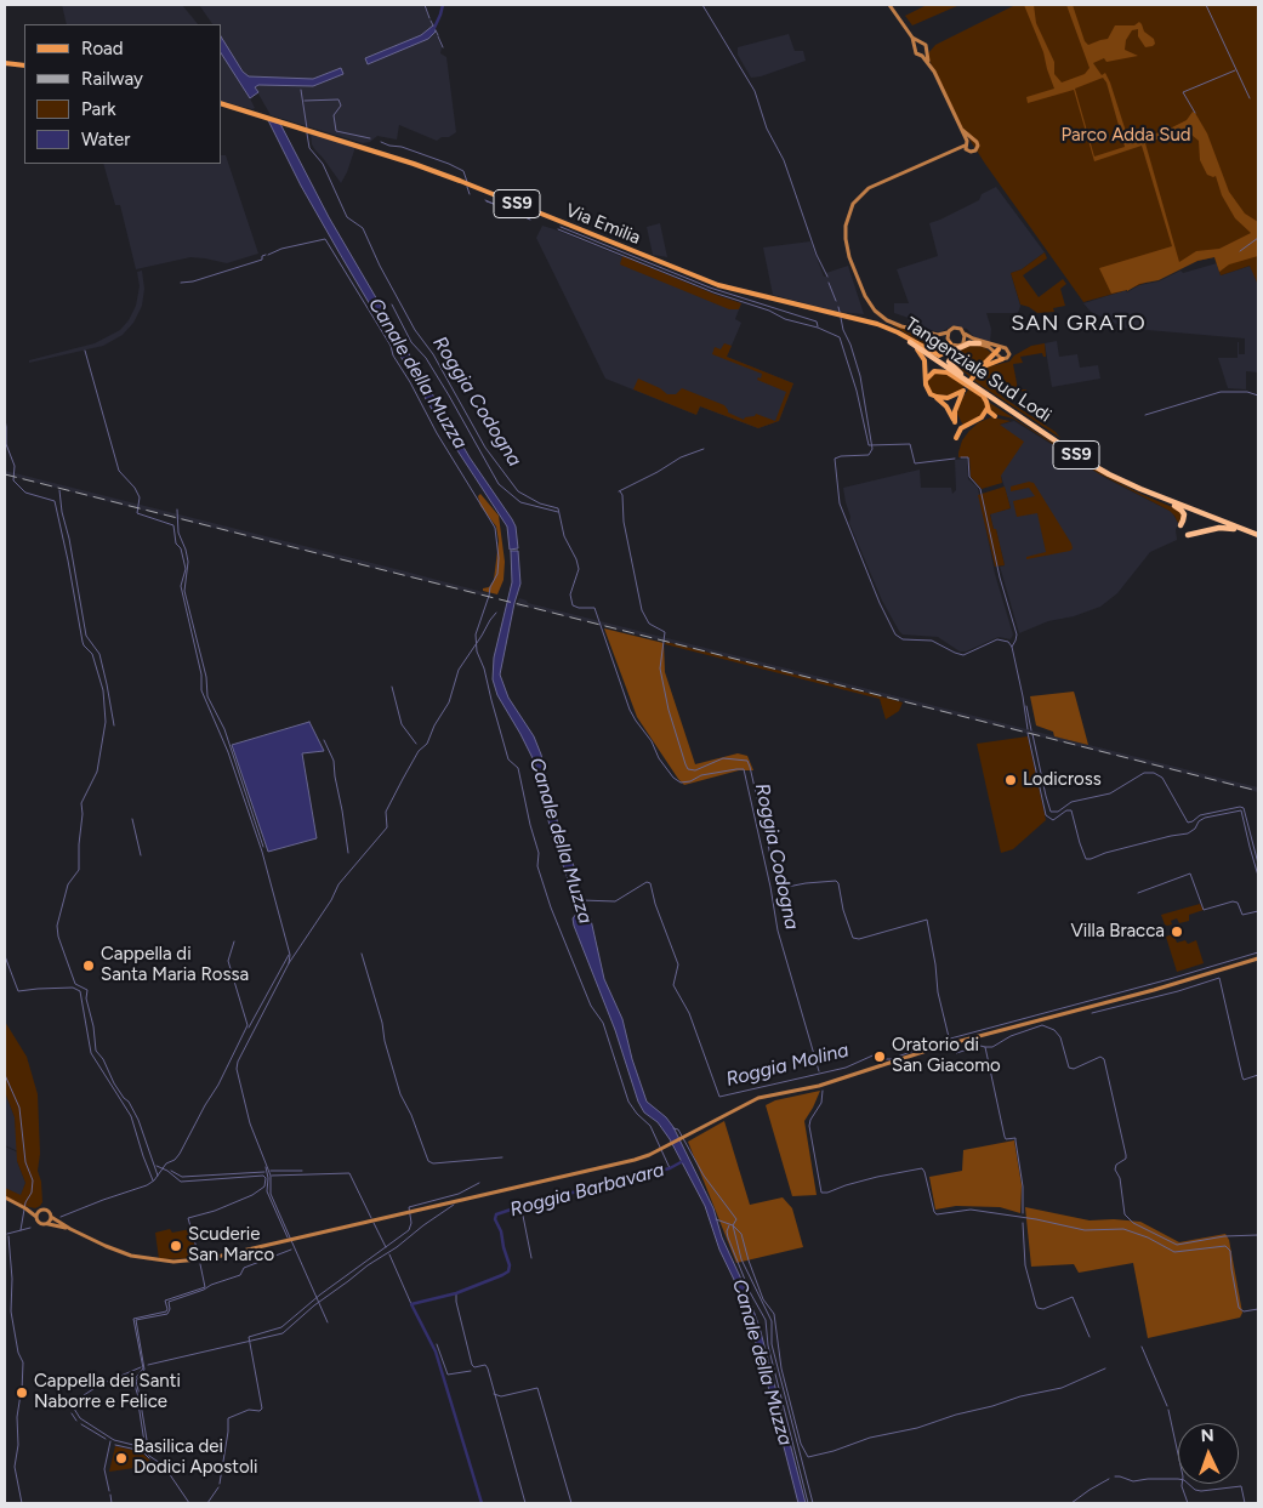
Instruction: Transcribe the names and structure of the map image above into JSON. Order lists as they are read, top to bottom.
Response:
{
  "streets": {
    "highway": ["SS9", "Tangenziale Sud Lodi"],
    "main road": ["Via Emilia"]
  },
  "crossings": [
    ["SS9", "Via Emilia"],
    ["SS9", "Tangenziale Sud Lodi"],
    ["Via Emilia", "Tangenziale Sud Lodi"]
  ],
  "districts": ["SAN GRATO"],
  "water": [
    "Canale della Muzza",
    "Roggia Codogna",
    "Roggia Molina",
    "Roggia Barbavara"
  ],
  "parks": ["Parco Adda Sud"],
  "places": [
    "Lodicross",
    "Villa Bracca",
    "Cappella di Santa Maria Rossa",
    "Oratorio di San Giacomo",
    "Scuderie San Marco",
    "Cappella dei Santi Naborre e Felice",
    "Basilica dei Dodici Apostoli"
  ],
  "legend": [
    "Road",
    "Railway",
    "Park",
    "Water"
  ],
  "north": "top"
}
